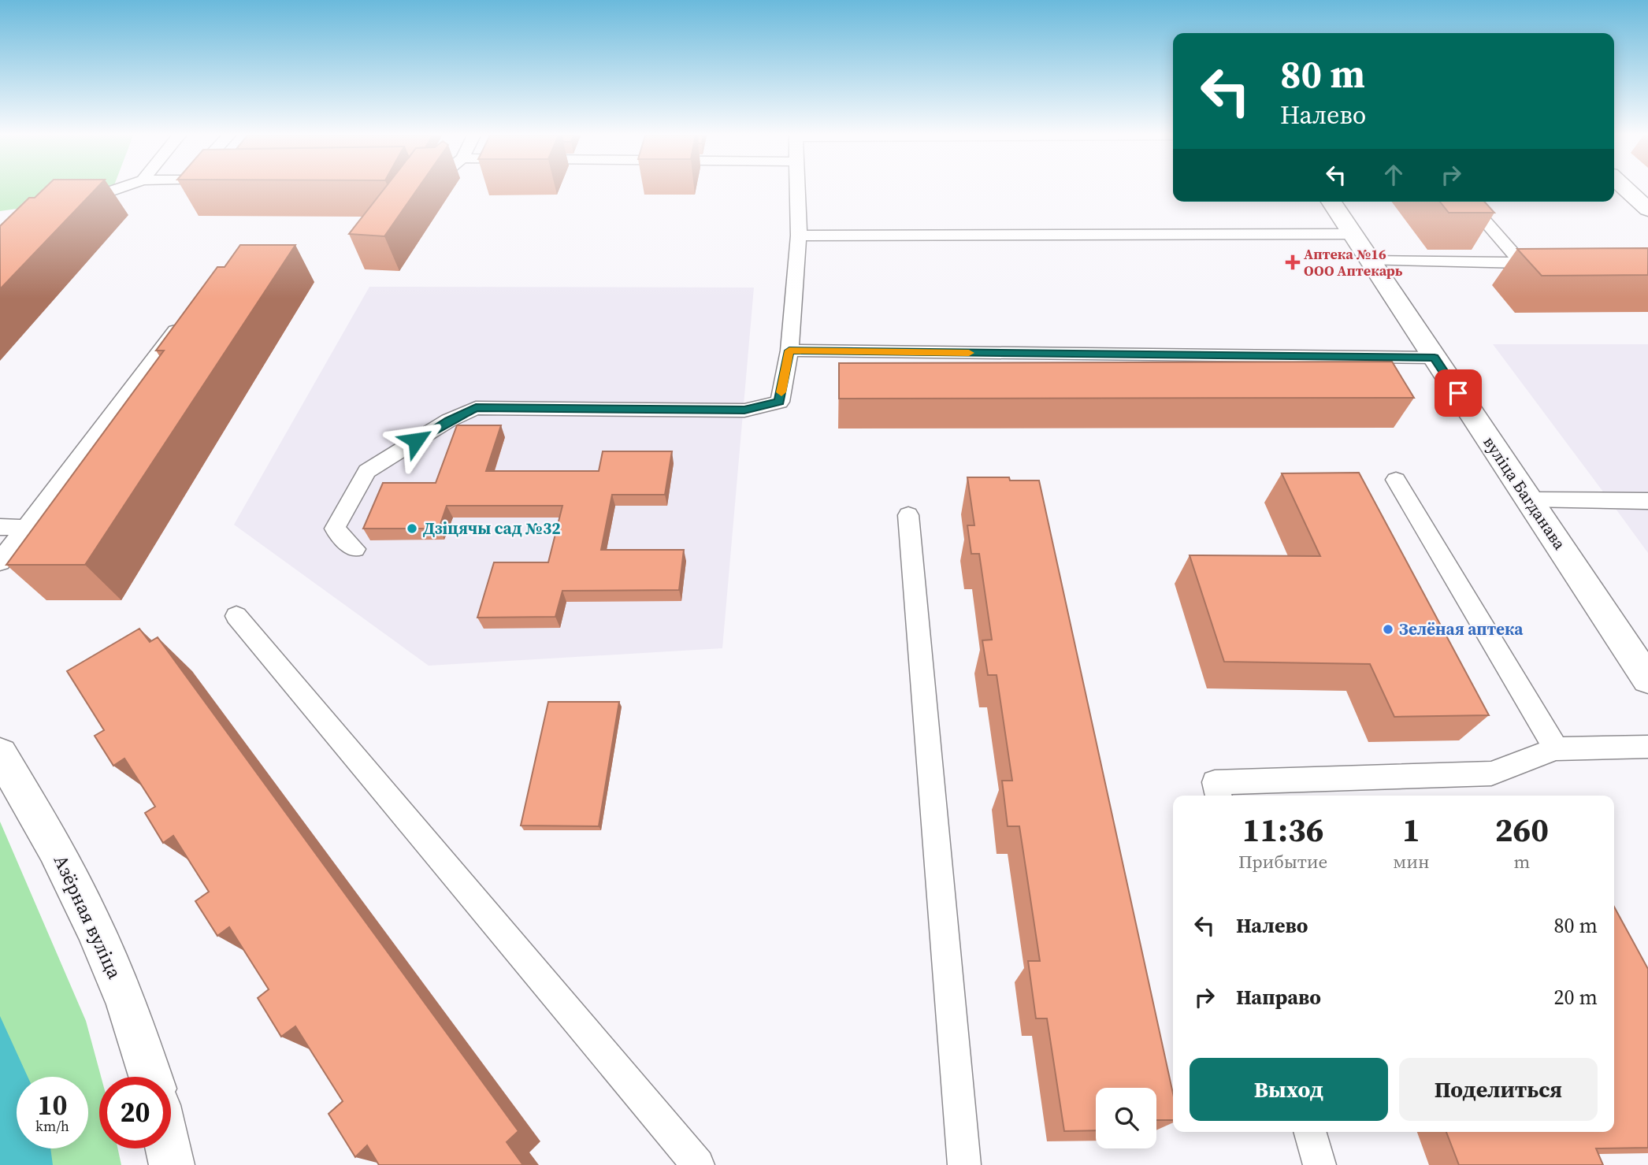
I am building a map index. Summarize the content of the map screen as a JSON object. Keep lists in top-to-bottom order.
{
  "streets": {
    "street": ["вуліца Багданава", "Азёрная вуліца"]
  },
  "places": {
    "health": ["Аптека №16 ООО Аптекарь"],
    "other": ["Дзіцячы сад №32", "Зелёная аптека"]
  },
  "page": {
    "turn": ["80 m", "Налево"],
    "eta": [
      "11:36",
      "Прибытие",
      "1",
      "мин",
      "260",
      "m"
    ],
    "list": [
      {
        "name": "Налево",
        "value": "80 m"
      },
      {
        "name": "Направо",
        "value": "20 m"
      }
    ],
    "buttons": ["Выход", "Поделиться"],
    "speed": "10 km/h",
    "limit": "20"
  }
}
